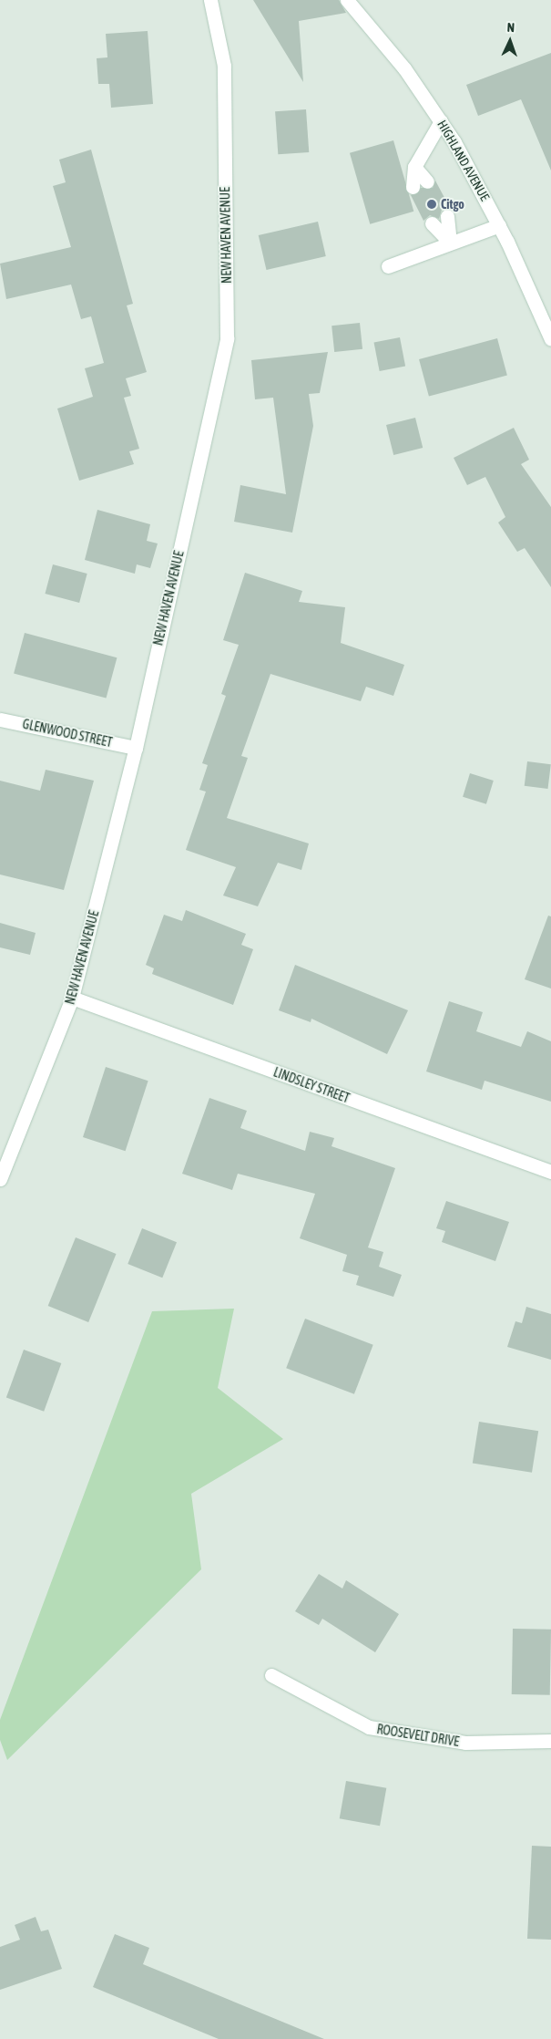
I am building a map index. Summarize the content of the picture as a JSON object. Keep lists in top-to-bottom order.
{
  "streets": {
    "street": [
      "HIGHLAND AVENUE",
      "NEW HAVEN AVENUE",
      "GLENWOOD STREET",
      "LINDSLEY STREET",
      "ROOSEVELT DRIVE"
    ]
  },
  "crossings": [
    ["NEW HAVEN AVENUE", "GLENWOOD STREET"],
    ["NEW HAVEN AVENUE", "LINDSLEY STREET"]
  ],
  "places": ["Citgo"],
  "north": "top"
}
